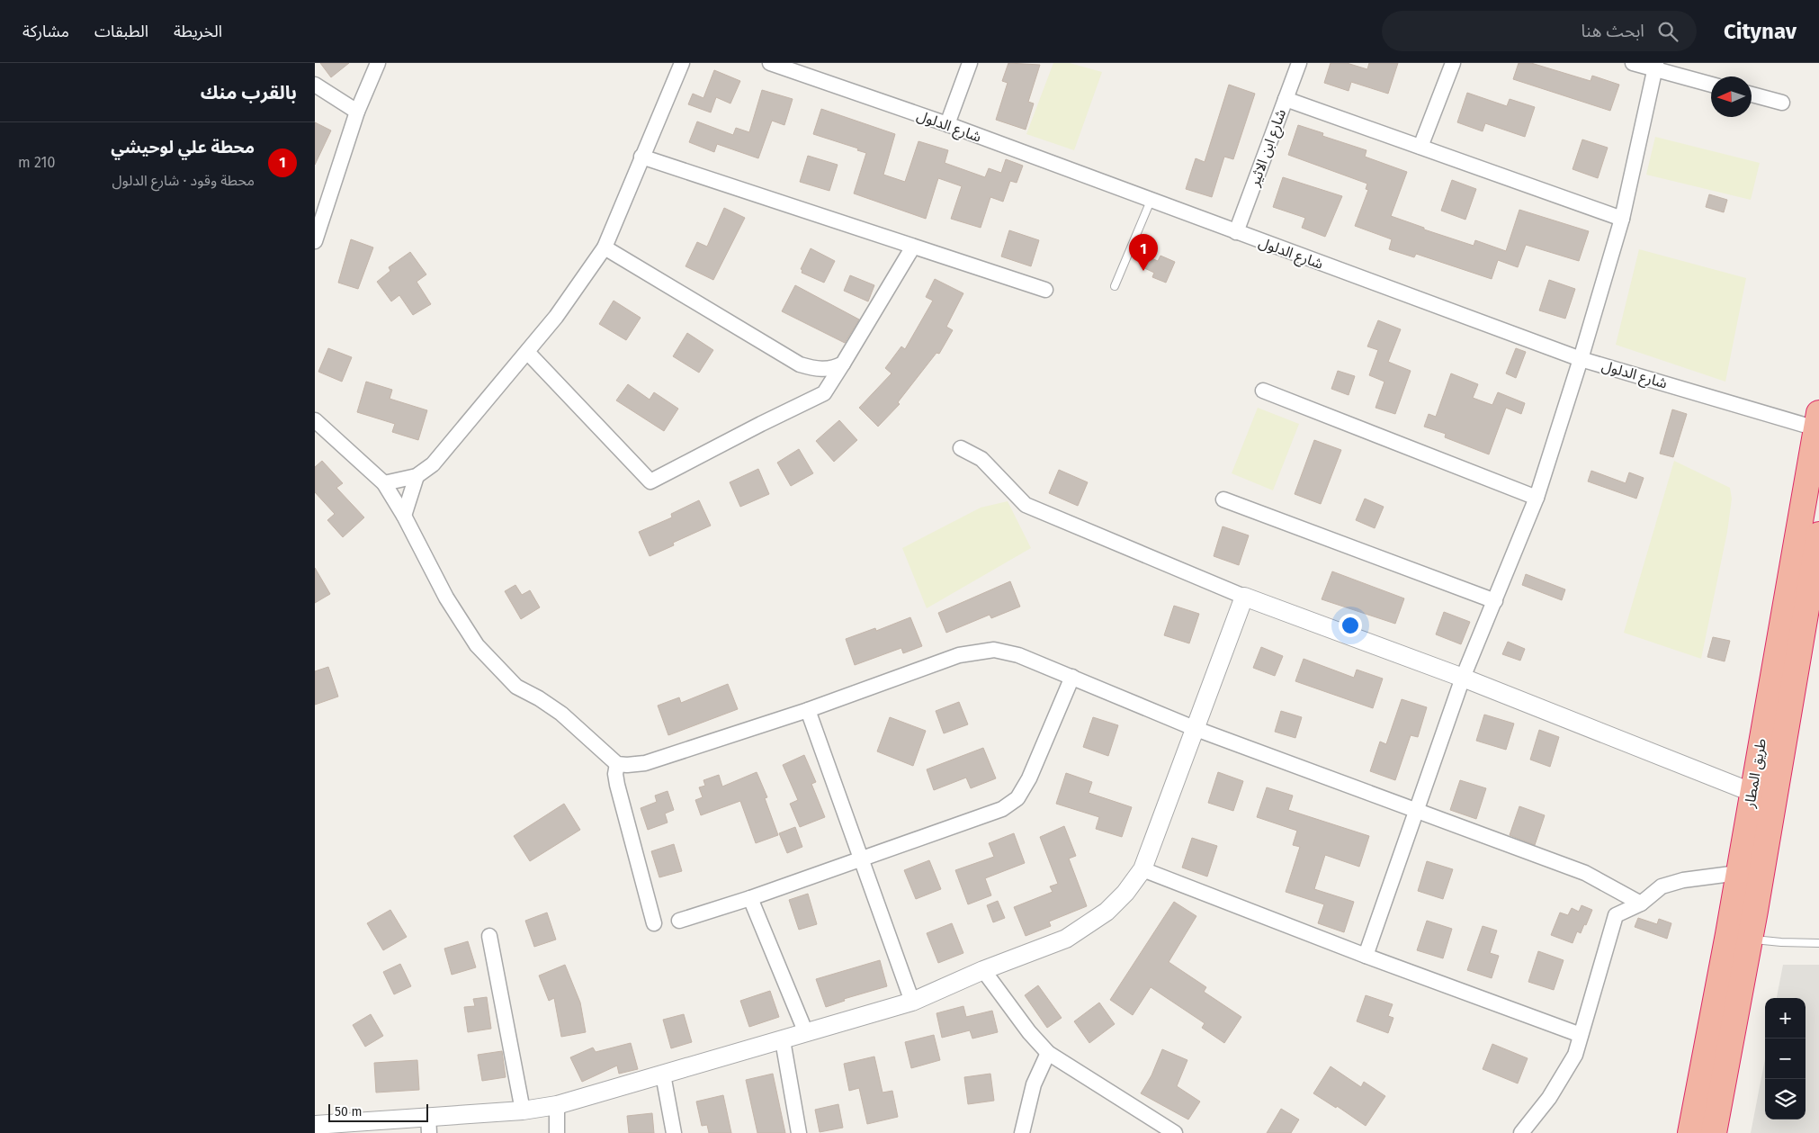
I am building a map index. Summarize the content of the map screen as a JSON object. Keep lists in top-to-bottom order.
{
  "streets": {
    "highway": ["طريق المطار"],
    "street": ["شارع الدلول", "شارع ابن الاثير"]
  },
  "crossings": [
    ["شارع الدلول", "شارع ابن الاثير"],
    ["شارع الدلول", "طريق المطار"]
  ],
  "scale_bar": "50 m",
  "north": "left",
  "page": {
    "header": "Citynav",
    "search": "ابحث هنا",
    "nav": ["الخريطة", "الطبقات", "مشاركة"],
    "heading": "بالقرب منك",
    "list": [
      {
        "mark": "1",
        "name": "محطة علي لوحيشي",
        "note": "محطة وقود · شارع الدلول",
        "value": "210 m"
      }
    ],
    "pins": "1",
    "map_buttons": ["+", "−"],
    "scale": "50 m"
  }
}
